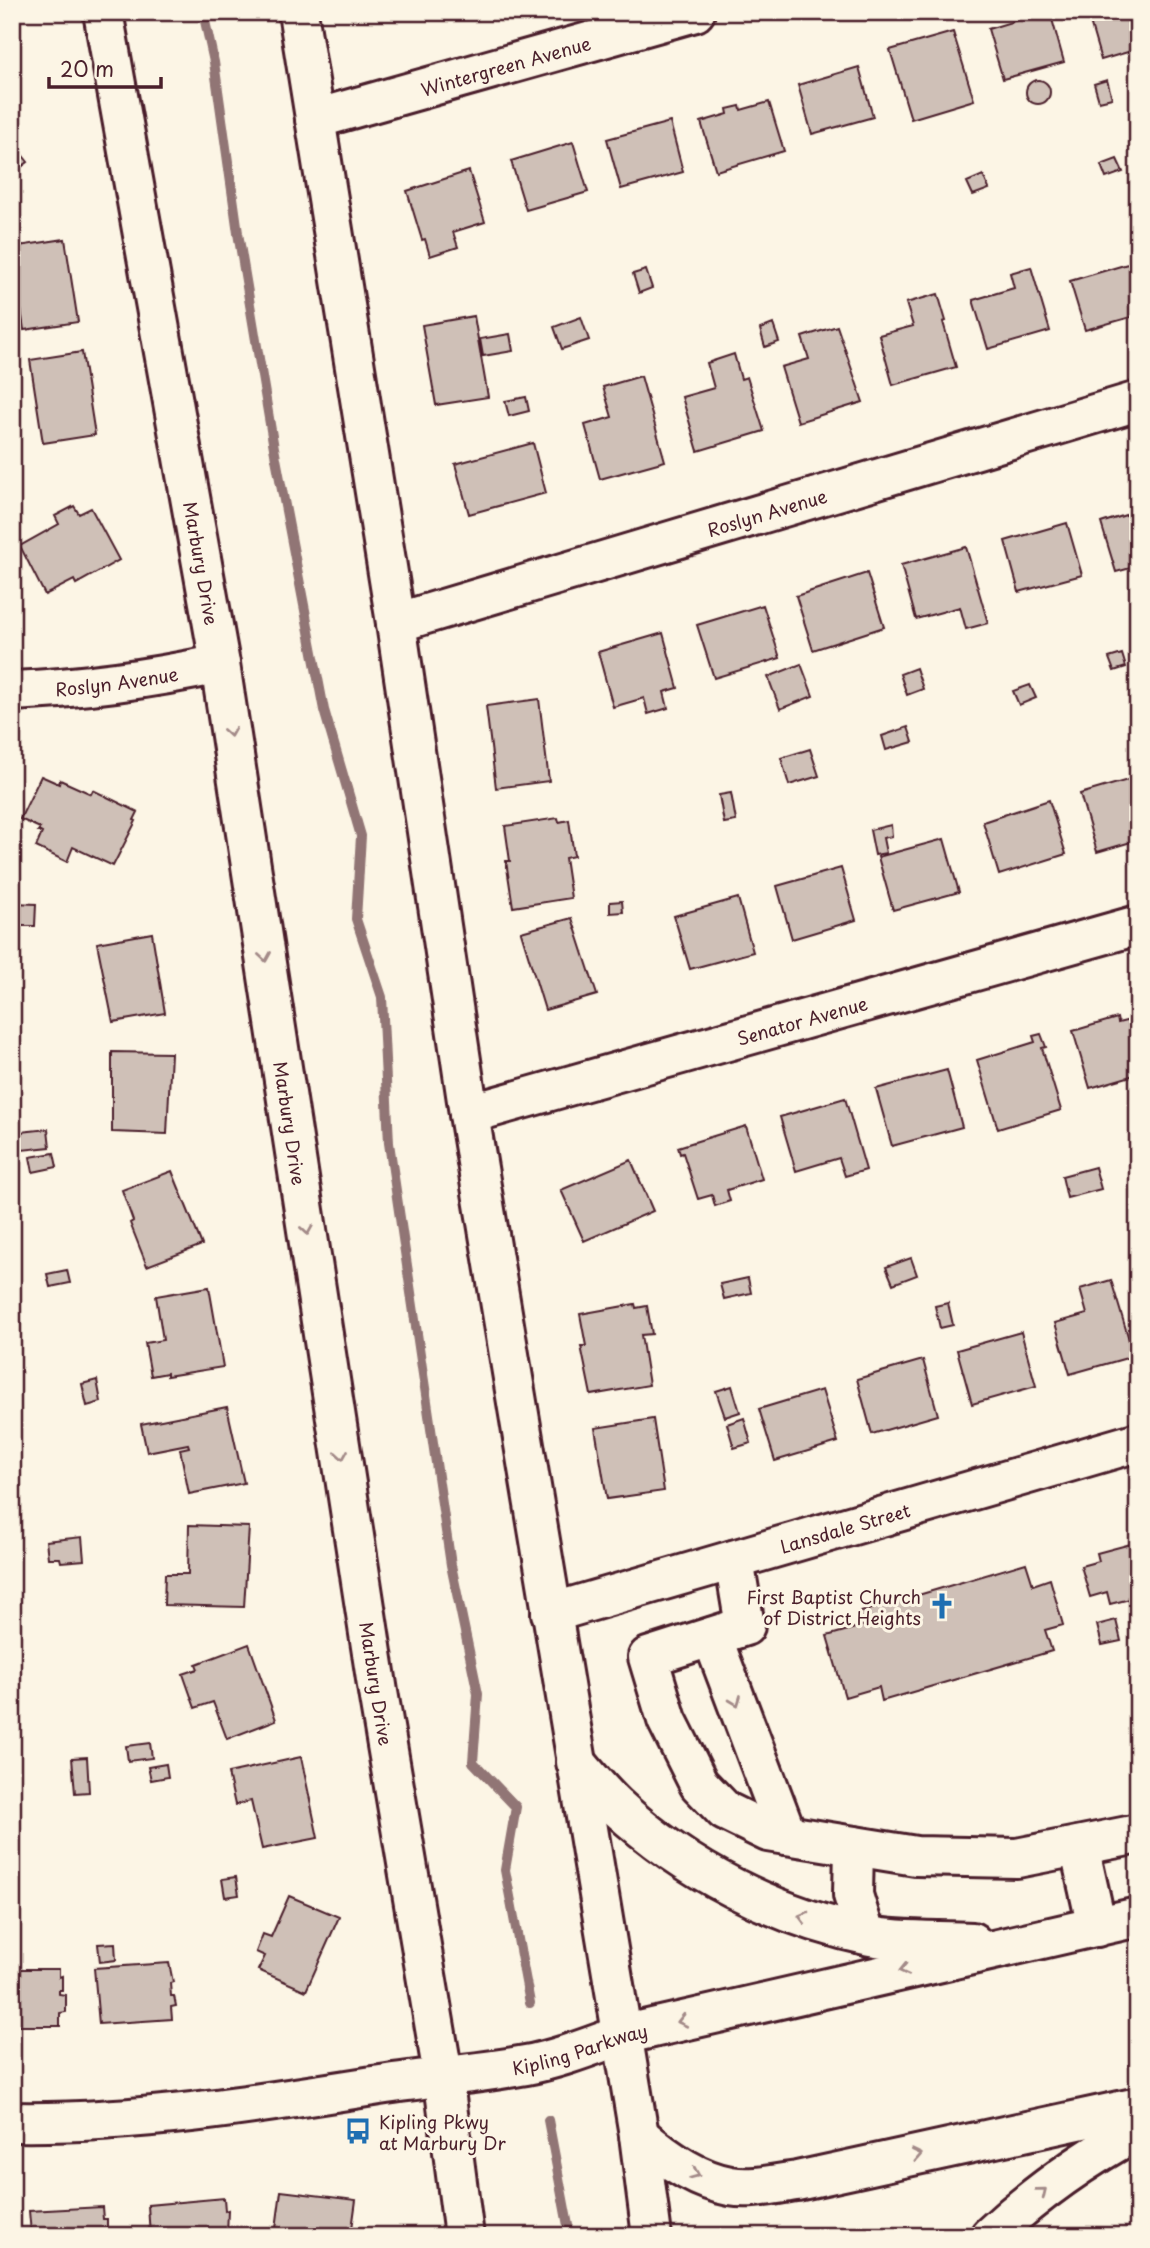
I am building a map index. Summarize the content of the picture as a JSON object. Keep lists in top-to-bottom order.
{
  "streets": {
    "street": [
      "Wintergreen Avenue",
      "Roslyn Avenue",
      "Marbury Drive",
      "Senator Avenue",
      "Lansdale Street",
      "Kipling Parkway"
    ]
  },
  "crossings": [
    ["Roslyn Avenue", "Marbury Drive"],
    ["Marbury Drive", "Kipling Parkway"]
  ],
  "places": {
    "church": ["First Baptist Church of District Heights"],
    "bus stop": ["Kipling Pkwy at Marbury Dr"]
  },
  "scale_bar": "20 m"
}
